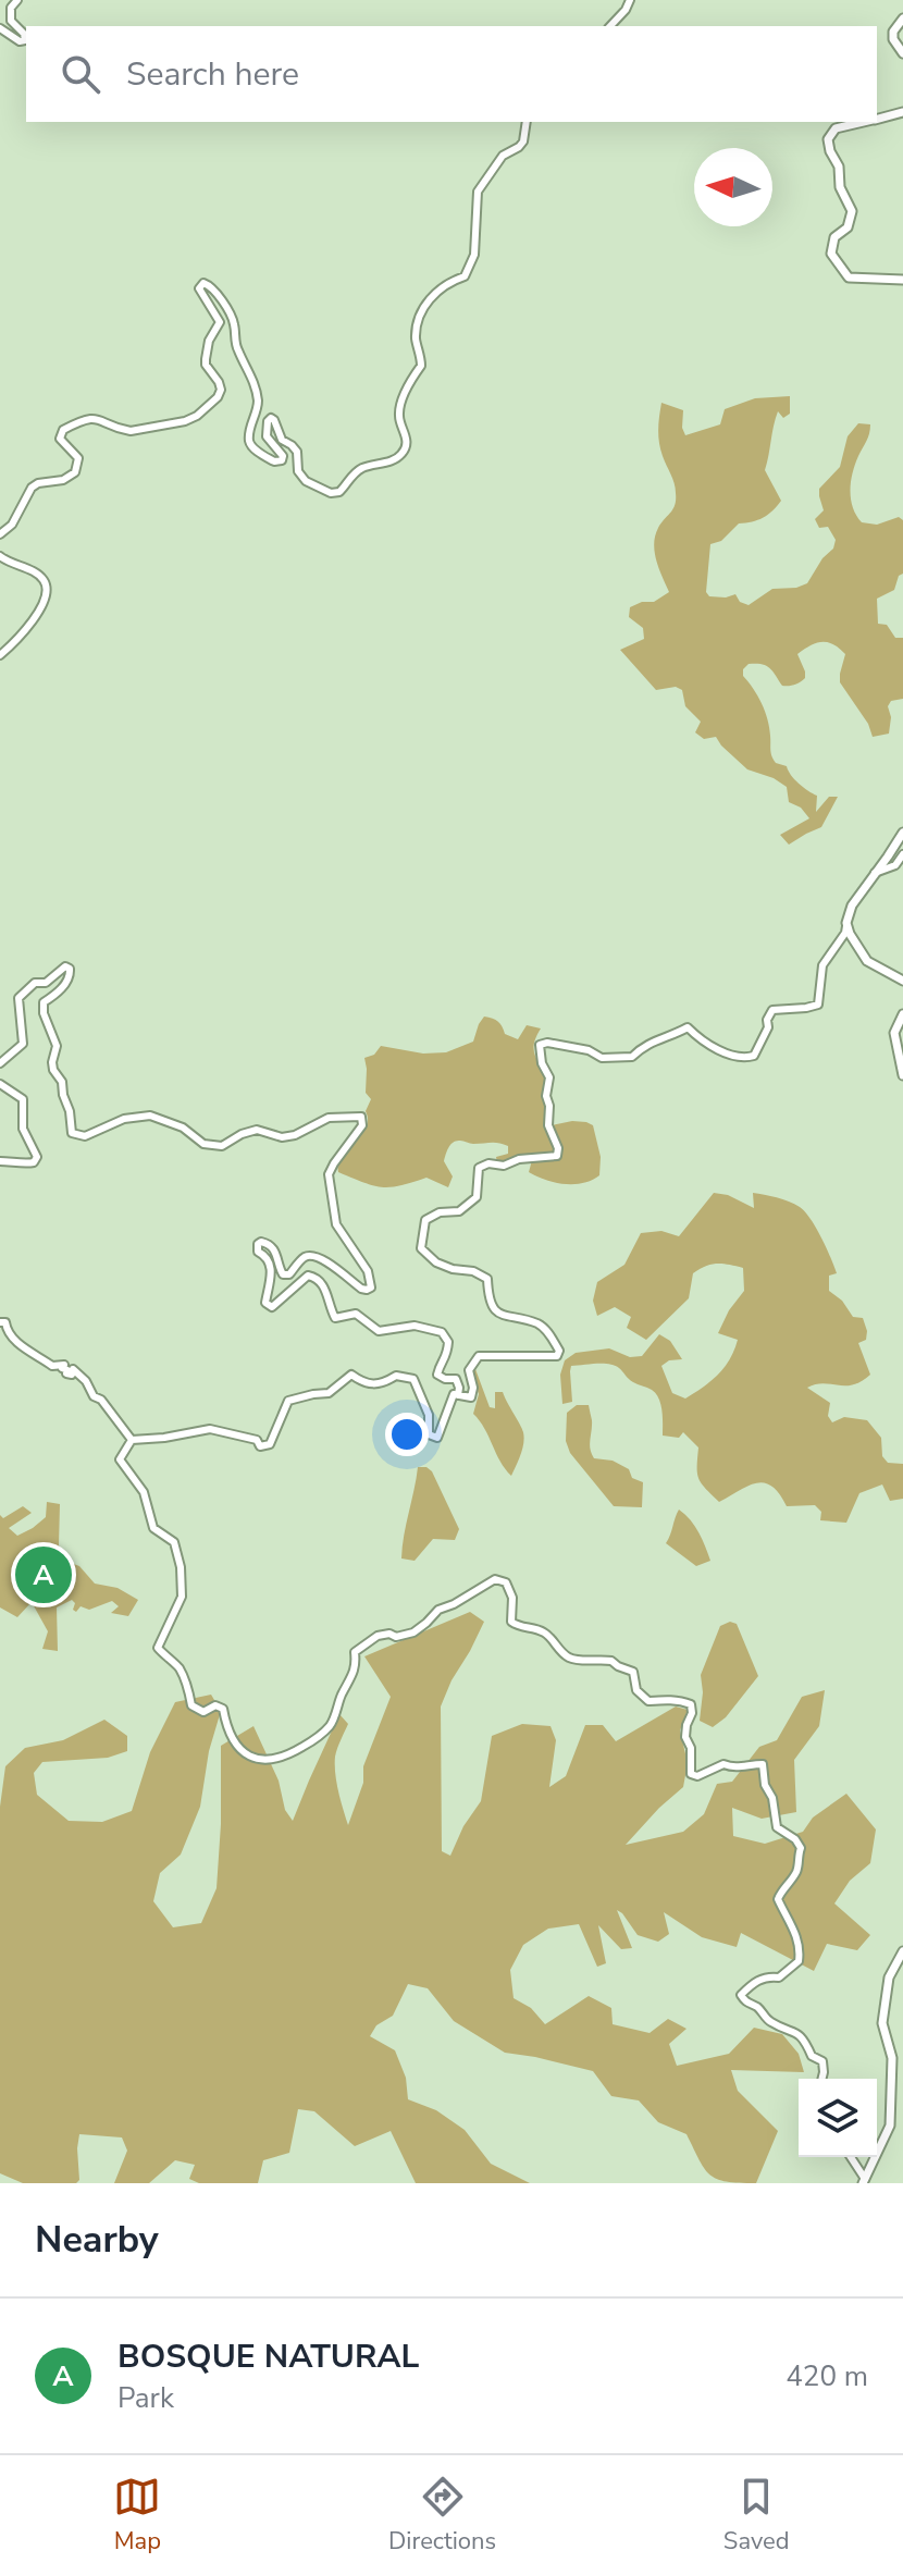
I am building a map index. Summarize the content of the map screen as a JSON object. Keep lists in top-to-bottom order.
{
  "north": "left",
  "page": {
    "search": "Search here",
    "pins": "A",
    "heading": "Nearby",
    "list": [
      {
        "mark": "A",
        "name": "BOSQUE NATURAL",
        "note": "Park",
        "value": "420 m"
      }
    ],
    "nav": ["Map", "Directions", "Saved"]
  }
}
